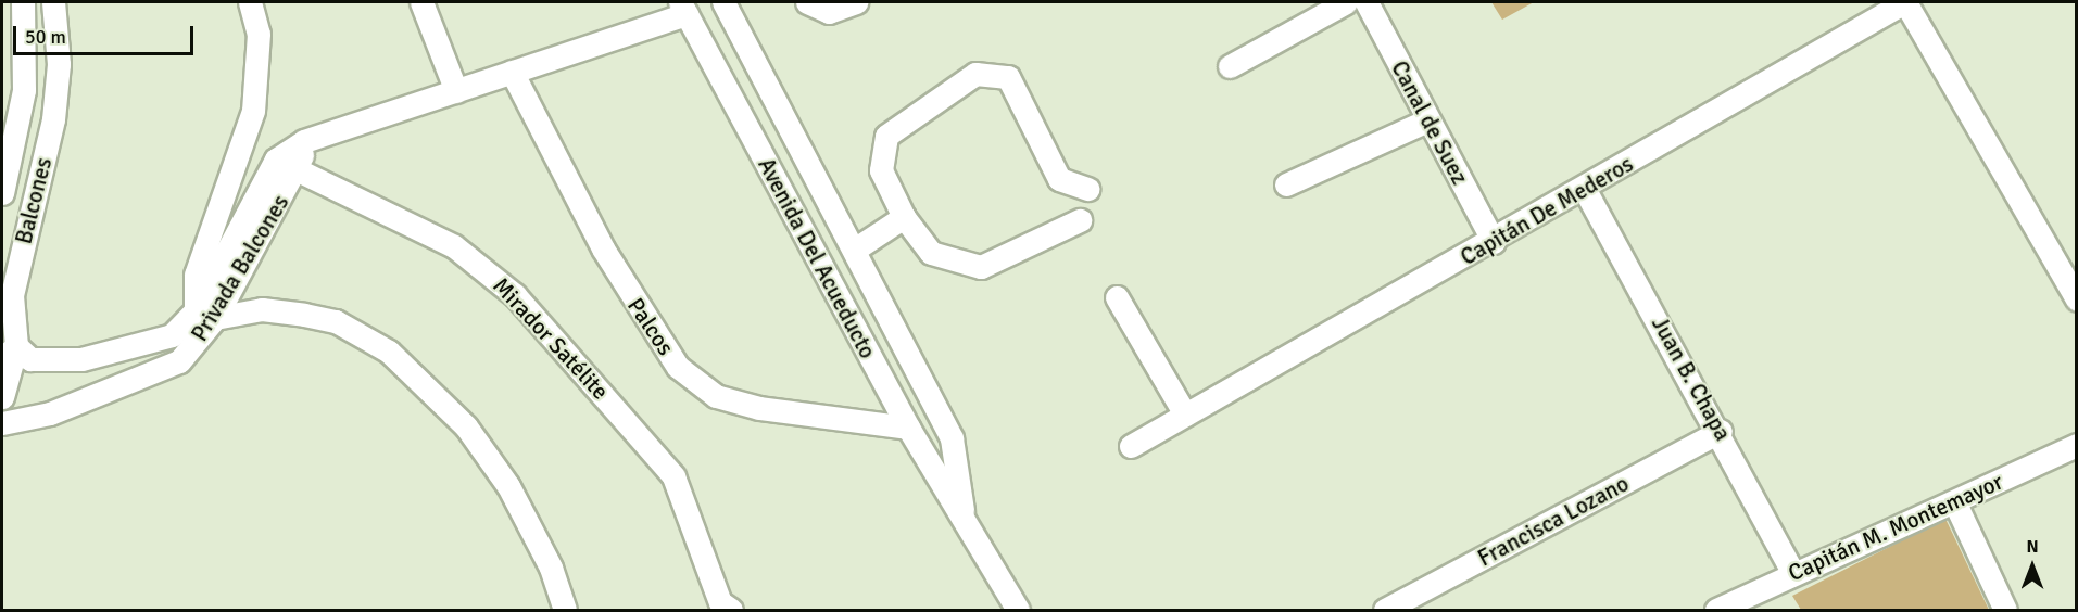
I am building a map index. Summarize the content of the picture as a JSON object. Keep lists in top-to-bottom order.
{
  "streets": {
    "street": [
      "Canal de Suez",
      "Balcones",
      "Capitán De Mederos",
      "Avenida Del Acueducto",
      "Privada Balcones",
      "Palcos",
      "Mirador Satélite",
      "Juan B. Chapa",
      "Francisca Lozano",
      "Capitán M. Montemayor"
    ]
  },
  "crossings": [
    ["Canal de Suez", "Capitán De Mederos"],
    ["Balcones", "Privada Balcones"],
    ["Capitán De Mederos", "Juan B. Chapa"],
    ["Avenida Del Acueducto", "Privada Balcones"],
    ["Avenida Del Acueducto", "Palcos"],
    ["Privada Balcones", "Palcos"],
    ["Privada Balcones", "Mirador Satélite"],
    ["Juan B. Chapa", "Francisca Lozano"],
    ["Juan B. Chapa", "Capitán M. Montemayor"]
  ],
  "scale_bar": "50 m",
  "north": "top"
}
